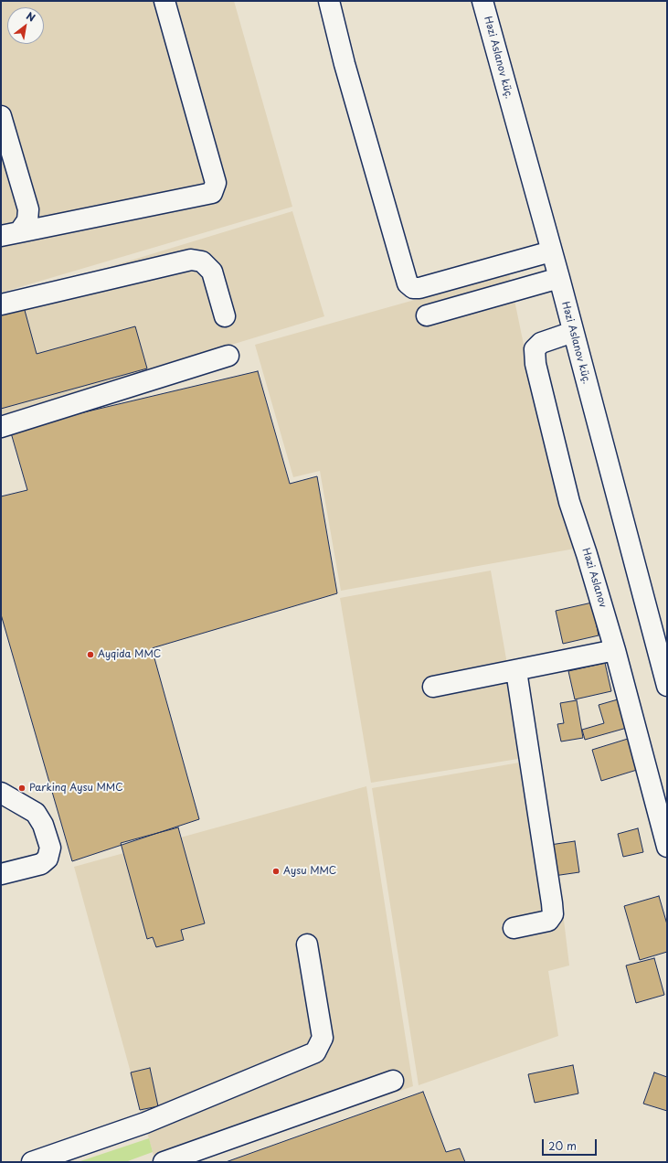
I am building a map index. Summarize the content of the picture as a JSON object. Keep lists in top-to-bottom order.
{
  "streets": {
    "street": ["Həzi Aslanov küç.", "Həzi Aslanov"]
  },
  "crossings": [
    ["Həzi Aslanov küç.", "Həzi Aslanov"]
  ],
  "places": ["Ayqida MMC", "Parkinq Aysu MMC", "Aysu MMC"],
  "scale_bar": "20 m",
  "north": "top right"
}
